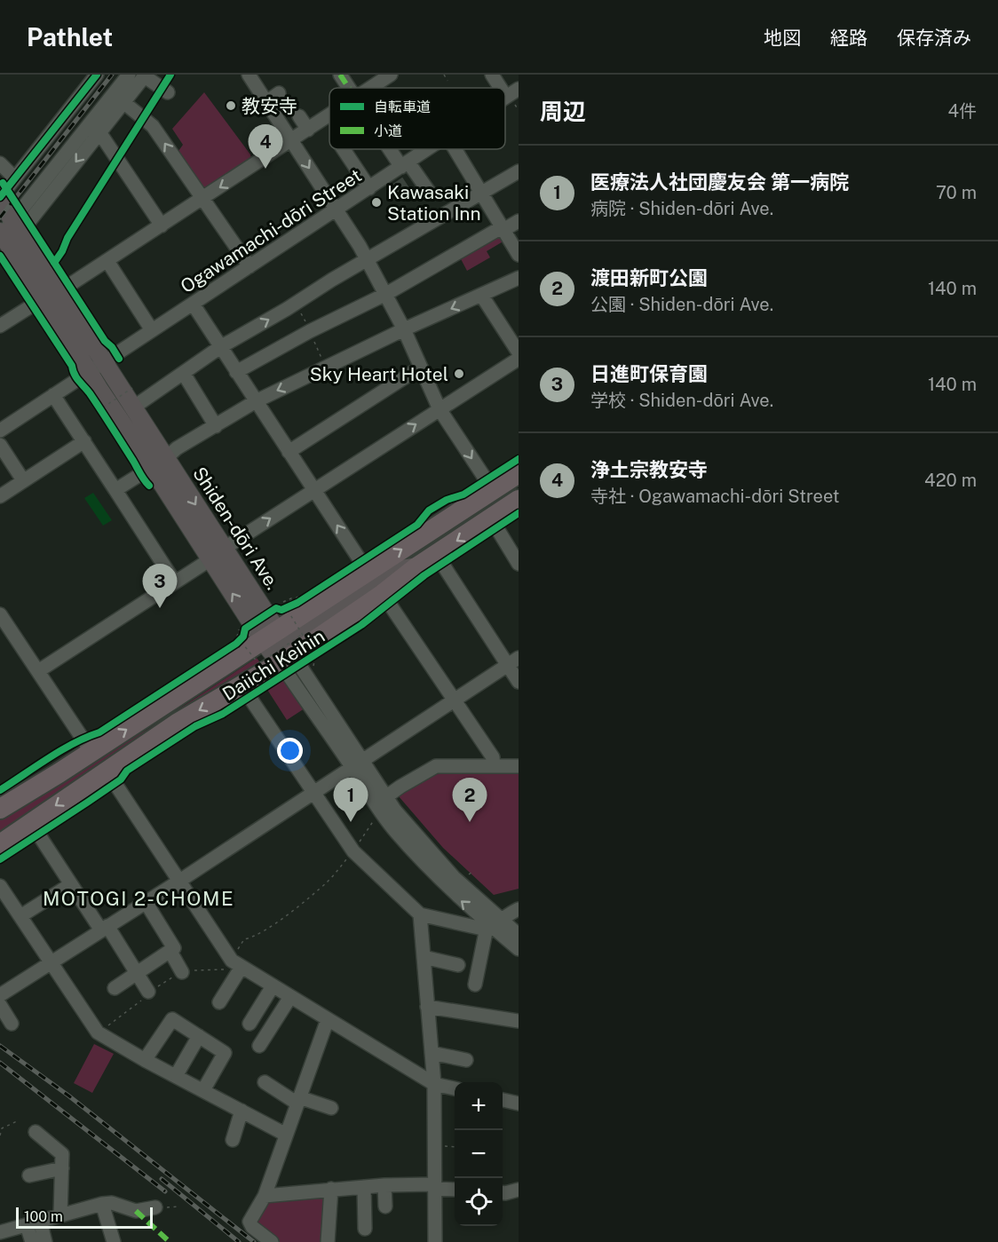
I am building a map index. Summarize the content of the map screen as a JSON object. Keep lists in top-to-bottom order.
{
  "streets": {
    "highway": ["Daiichi Keihin"],
    "main road": ["Shiden-dōri Ave."],
    "street": ["Ogawamachi-dōri Street"]
  },
  "crossings": [
    ["Ogawamachi-dōri Street", "Shiden-dōri Ave."],
    ["Shiden-dōri Ave.", "Daiichi Keihin"]
  ],
  "districts": ["MOTOGI 2-CHOME"],
  "places": ["教安寺", "Kawasaki Station Inn", "Sky Heart Hotel"],
  "legend": ["自転車道", "小道"],
  "scale_bar": "100 m",
  "page": {
    "header": "Pathlet",
    "nav": ["地図", "経路", "保存済み"],
    "heading": ["周辺", "4件"],
    "pins": [
      "4",
      "3",
      "1",
      "2"
    ],
    "list": [
      {
        "mark": "1",
        "name": "医療法人社団慶友会 第一病院",
        "note": "病院 · Shiden-dōri Ave.",
        "value": "70 m"
      },
      {
        "mark": "2",
        "name": "渡田新町公園",
        "note": "公園 · Shiden-dōri Ave.",
        "value": "140 m"
      },
      {
        "mark": "3",
        "name": "日進町保育園",
        "note": "学校 · Shiden-dōri Ave.",
        "value": "140 m"
      },
      {
        "mark": "4",
        "name": "浄土宗教安寺",
        "note": "寺社 · Ogawamachi-dōri Street",
        "value": "420 m"
      }
    ],
    "map_buttons": ["+", "−"],
    "scale": "100 m"
  }
}
